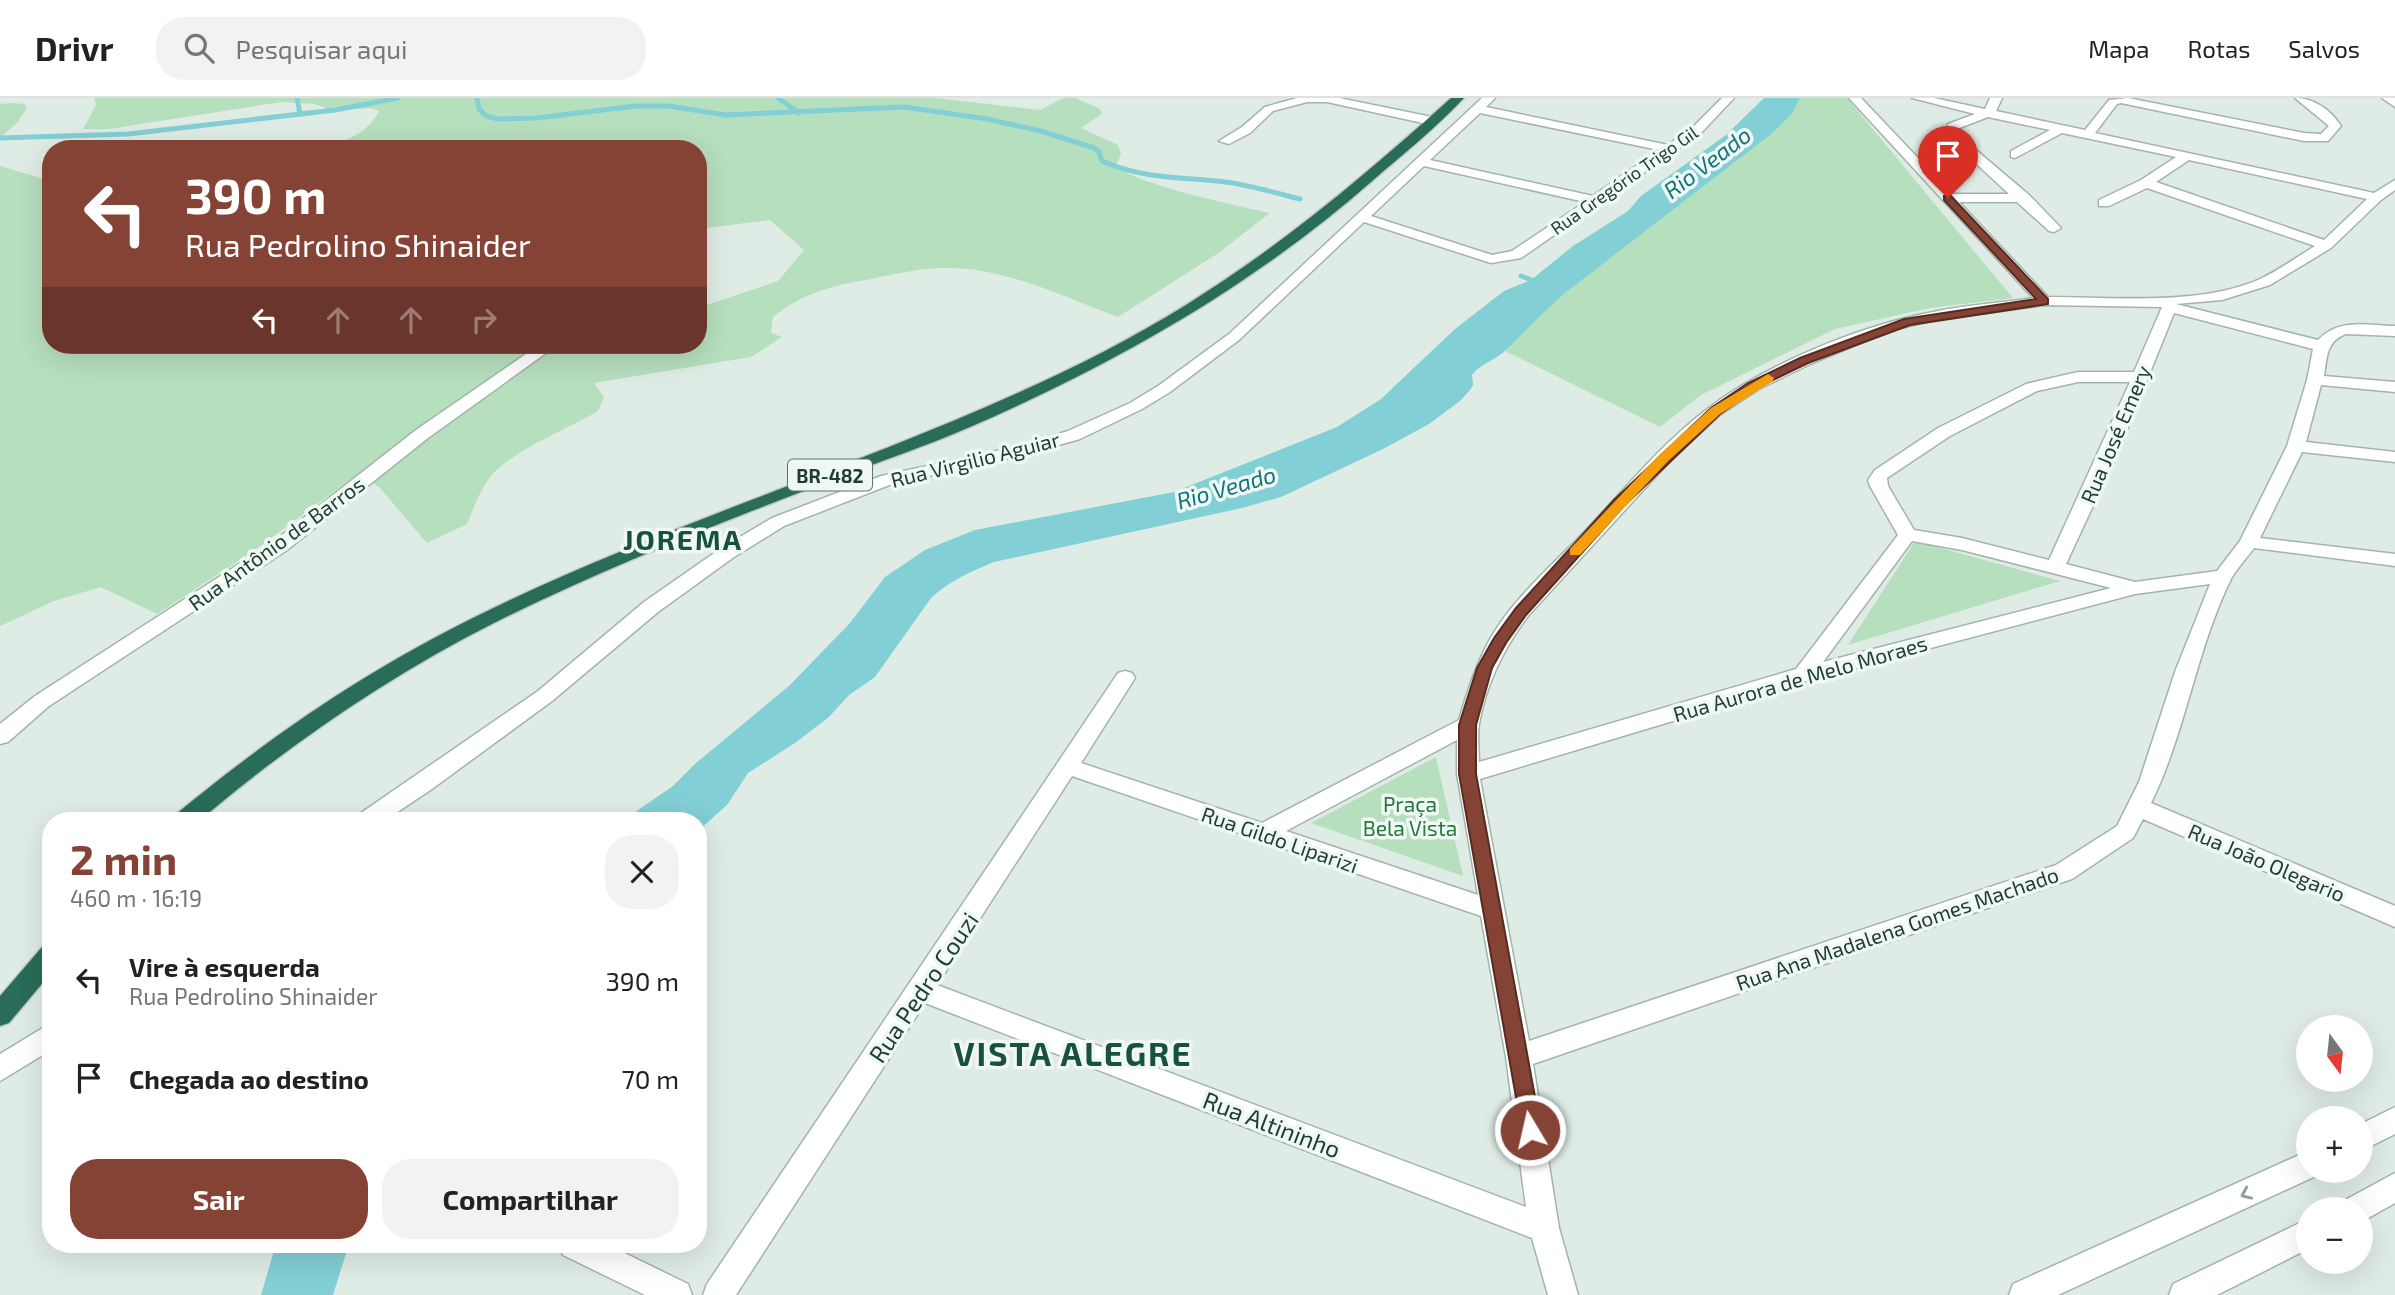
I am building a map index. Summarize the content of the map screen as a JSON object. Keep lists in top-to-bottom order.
{
  "streets": {
    "highway": ["BR-482"],
    "street": [
      "Rua Gregório Trigo Gil",
      "Rua José Emery",
      "Rua Virgilio Aguiar",
      "Rua Antônio de Barros",
      "Rua Aurora de Melo Moraes",
      "Rua Gildo Liparizi",
      "Rua João Olegario",
      "Rua Ana Madalena Gomes Machado",
      "Rua Pedro Couzi",
      "Rua Altininho"
    ]
  },
  "crossings": [
    ["Rua Gregório Trigo Gil", "Rua Virgilio Aguiar"],
    ["Rua José Emery", "Rua Aurora de Melo Moraes"],
    ["Rua Aurora de Melo Moraes", "Rua Ana Madalena Gomes Machado"],
    ["Rua Gildo Liparizi", "Rua Pedro Couzi"],
    ["Rua João Olegario", "Rua Ana Madalena Gomes Machado"],
    ["Rua Pedro Couzi", "Rua Altininho"]
  ],
  "districts": ["JOREMA", "VISTA ALEGRE"],
  "water": ["Rio Veado"],
  "parks": ["Praça Bela Vista"],
  "north": "bottom",
  "page": {
    "header": "Drivr",
    "search": "Pesquisar aqui",
    "nav": ["Mapa", "Rotas", "Salvos"],
    "turn": ["390 m", "Rua Pedrolino Shinaider"],
    "heading": ["2 min", "460 m · 16:19"],
    "list": [
      {
        "name": "Vire à esquerda",
        "note": "Rua Pedrolino Shinaider",
        "value": "390 m"
      },
      {
        "name": "Chegada ao destino",
        "value": "70 m"
      }
    ],
    "map_buttons": ["+", "−"],
    "buttons": ["Sair", "Compartilhar"]
  }
}
